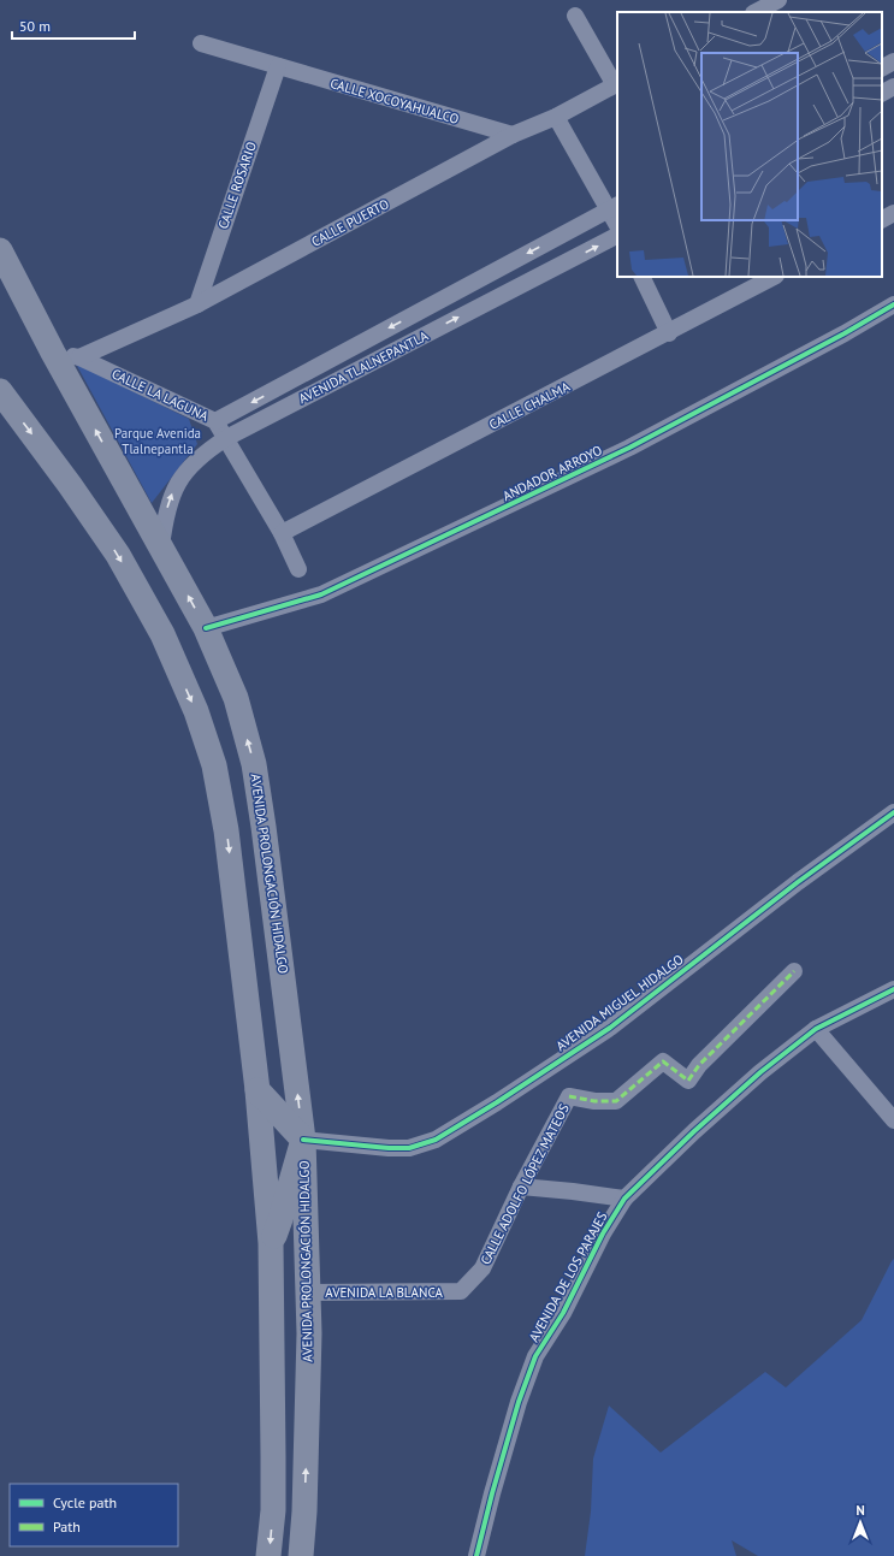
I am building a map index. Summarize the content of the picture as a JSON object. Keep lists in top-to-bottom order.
{
  "streets": {
    "highway": ["AVENIDA PROLONGACIÓN HIDALGO"],
    "street": [
      "CALLE XOCOYAHUALCO",
      "CALLE ROSARIO",
      "CALLE PUERTO",
      "AVENIDA TLALNEPANTLA",
      "CALLE LA LAGUNA",
      "CALLE CHALMA",
      "ANDADOR ARROYO",
      "AVENIDA MIGUEL HIDALGO",
      "CALLE ADOLFO LÓPEZ MATEOS",
      "AVENIDA DE LOS PARAJES",
      "AVENIDA LA BLANCA"
    ]
  },
  "crossings": [
    ["CALLE XOCOYAHUALCO", "CALLE ROSARIO"],
    ["CALLE XOCOYAHUALCO", "CALLE PUERTO"],
    ["CALLE ROSARIO", "CALLE PUERTO"],
    ["CALLE PUERTO", "CALLE LA LAGUNA"],
    ["AVENIDA TLALNEPANTLA", "CALLE LA LAGUNA"],
    ["AVENIDA TLALNEPANTLA", "AVENIDA PROLONGACIÓN HIDALGO"],
    ["CALLE LA LAGUNA", "CALLE CHALMA"],
    ["CALLE LA LAGUNA", "AVENIDA PROLONGACIÓN HIDALGO"],
    ["ANDADOR ARROYO", "AVENIDA PROLONGACIÓN HIDALGO"],
    ["AVENIDA PROLONGACIÓN HIDALGO", "AVENIDA MIGUEL HIDALGO"],
    ["AVENIDA PROLONGACIÓN HIDALGO", "AVENIDA LA BLANCA"],
    ["CALLE ADOLFO LÓPEZ MATEOS", "AVENIDA LA BLANCA"]
  ],
  "parks": ["Parque Avenida Tlalnepantla"],
  "legend": ["Cycle path", "Path"],
  "scale_bar": "50 m",
  "north": "top"
}
